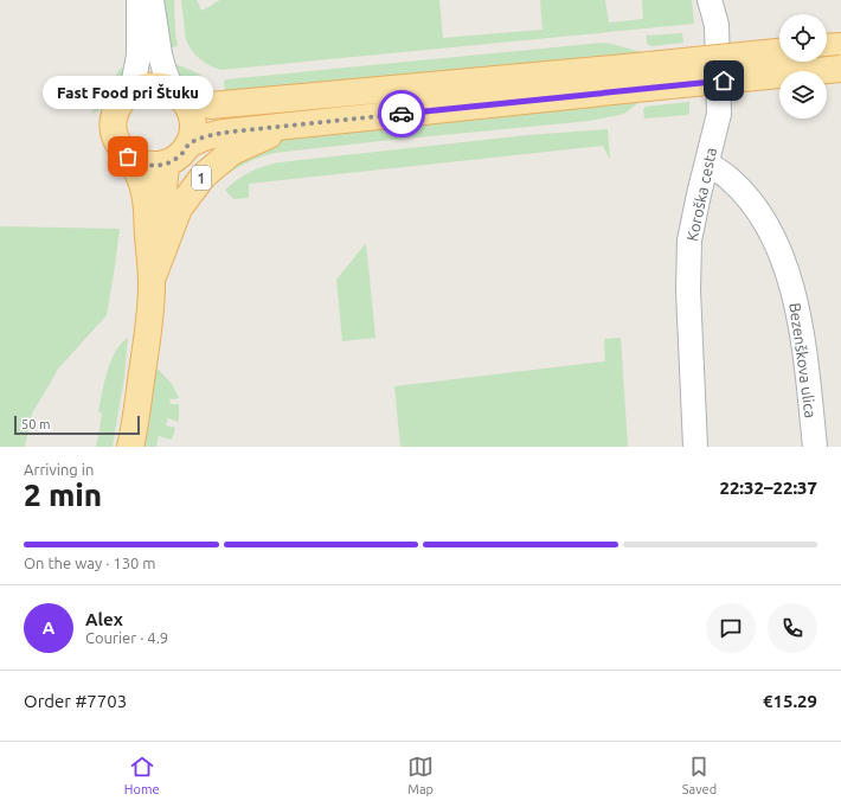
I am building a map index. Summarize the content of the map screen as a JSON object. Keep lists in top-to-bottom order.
{
  "streets": {
    "main road": ["1"],
    "street": ["Koroška cesta", "Bezenškova ulica"]
  },
  "crossings": [
    ["Koroška cesta", "Bezenškova ulica"]
  ],
  "places": ["Fast Food pri Štuku"],
  "scale_bar": "50 m",
  "page": {
    "bubble": "Fast Food pri Štuku",
    "scale": "50 m",
    "heading": ["2 min", "Arriving in", "22:32–22:37"],
    "panel": [
      "Alex",
      "Courier · 4.9",
      "Order #7703",
      "€15.29"
    ],
    "bar": "On the way · 130 m",
    "round": "A",
    "tabs": ["Home", "Map", "Saved"]
  }
}
